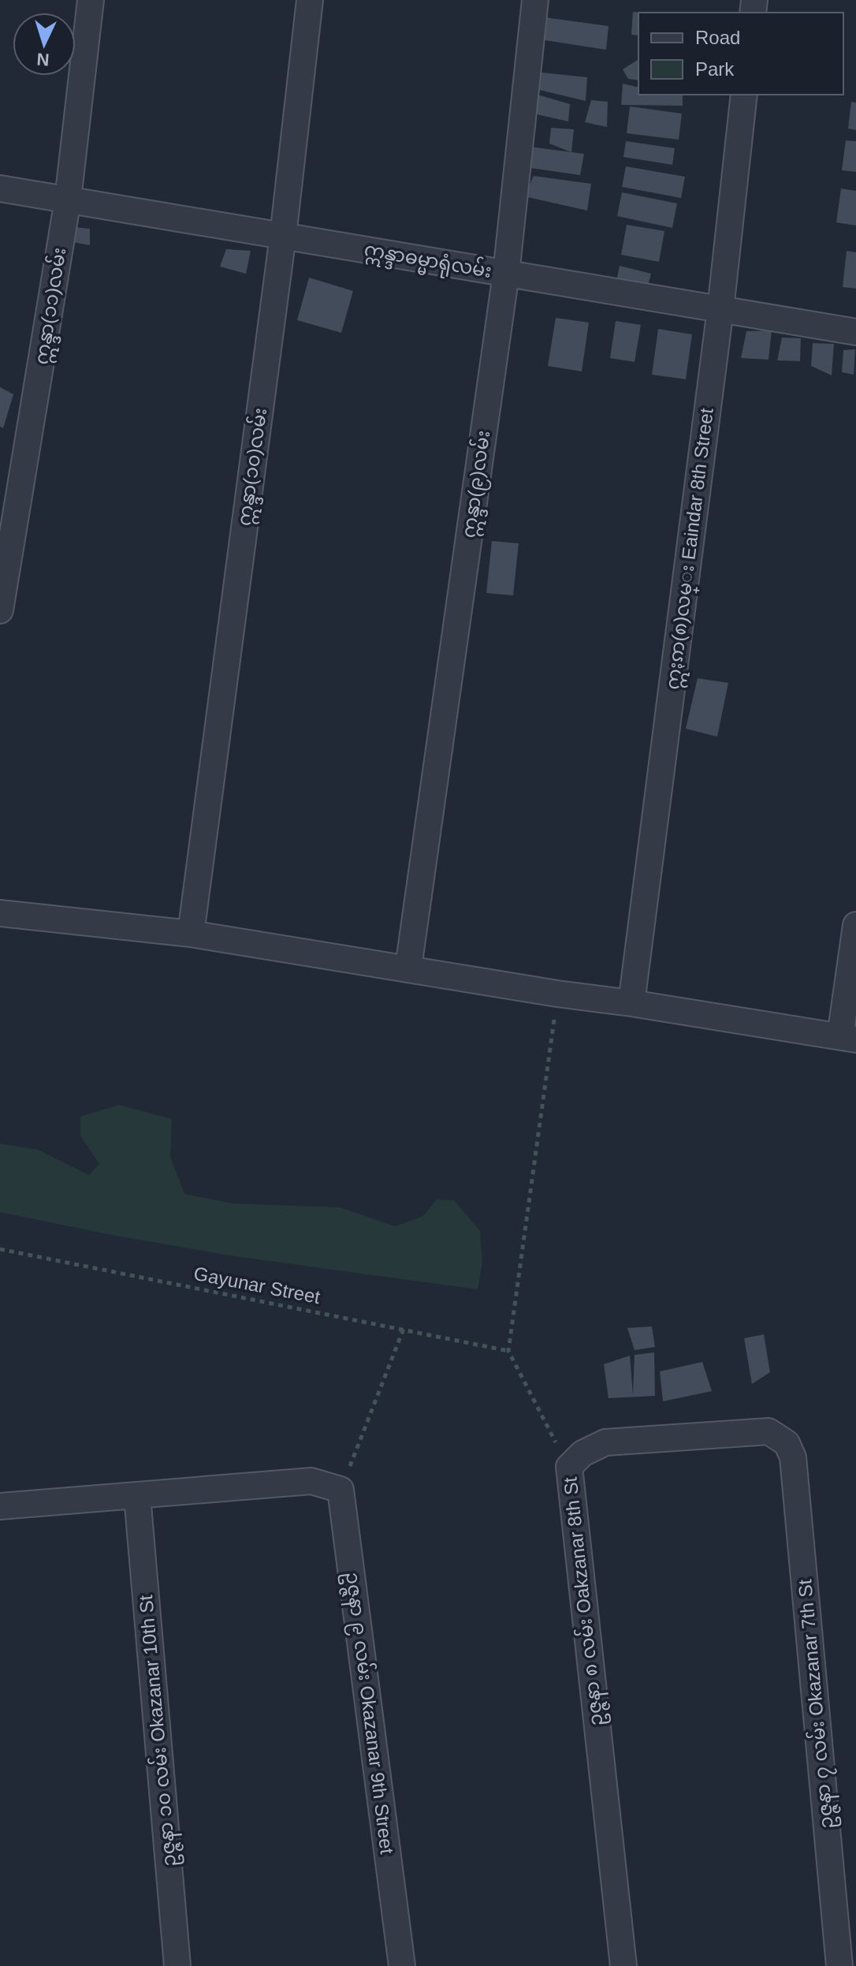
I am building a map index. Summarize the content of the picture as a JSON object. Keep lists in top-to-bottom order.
{
  "streets": {
    "street": [
      "ဣန္ဒာဓမ္မာရုံလမ်း",
      "ဣန္ဒာ(၁၁)လမ်း",
      "ဣန္ဒာ(၁၀)လမ်း",
      "ဣန္ဒာ(၉)လမ်း",
      "ဣႏၵာ(၈)လမ္း Eaindar 8th Street",
      "ဥဇ္ဇနာ ၈ လမ်း Oakzanar 8th St",
      "ဥဇ္ဇနာ ၇ လမ်း Okazanar 7th St",
      "ဥဇ္ဇနာ ၉ လမ်း Okazanar 9th Street",
      "ဥဇ္ဇနာ ၁၀ လမ်း Okazanar 10th St"
    ],
    "path": ["Gayunar Street"]
  },
  "crossings": [
    ["ဣန္ဒာဓမ္မာရုံလမ်း", "ဣန္ဒာ(၁၁)လမ်း"],
    ["ဣန္ဒာဓမ္မာရုံလမ်း", "ဣန္ဒာ(၁၀)လမ်း"],
    ["ဣန္ဒာဓမ္မာရုံလမ်း", "ဣန္ဒာ(၉)လမ်း"],
    ["ဣန္ဒာဓမ္မာရုံလမ်း", "ဣႏၵာ(၈)လမ္း Eaindar 8th Street"],
    ["ဥဇ္ဇနာ ၈ လမ်း Oakzanar 8th St", "ဥဇ္ဇနာ ၇ လမ်း Okazanar 7th St"]
  ],
  "legend": ["Road", "Park"],
  "north": "bottom"
}
